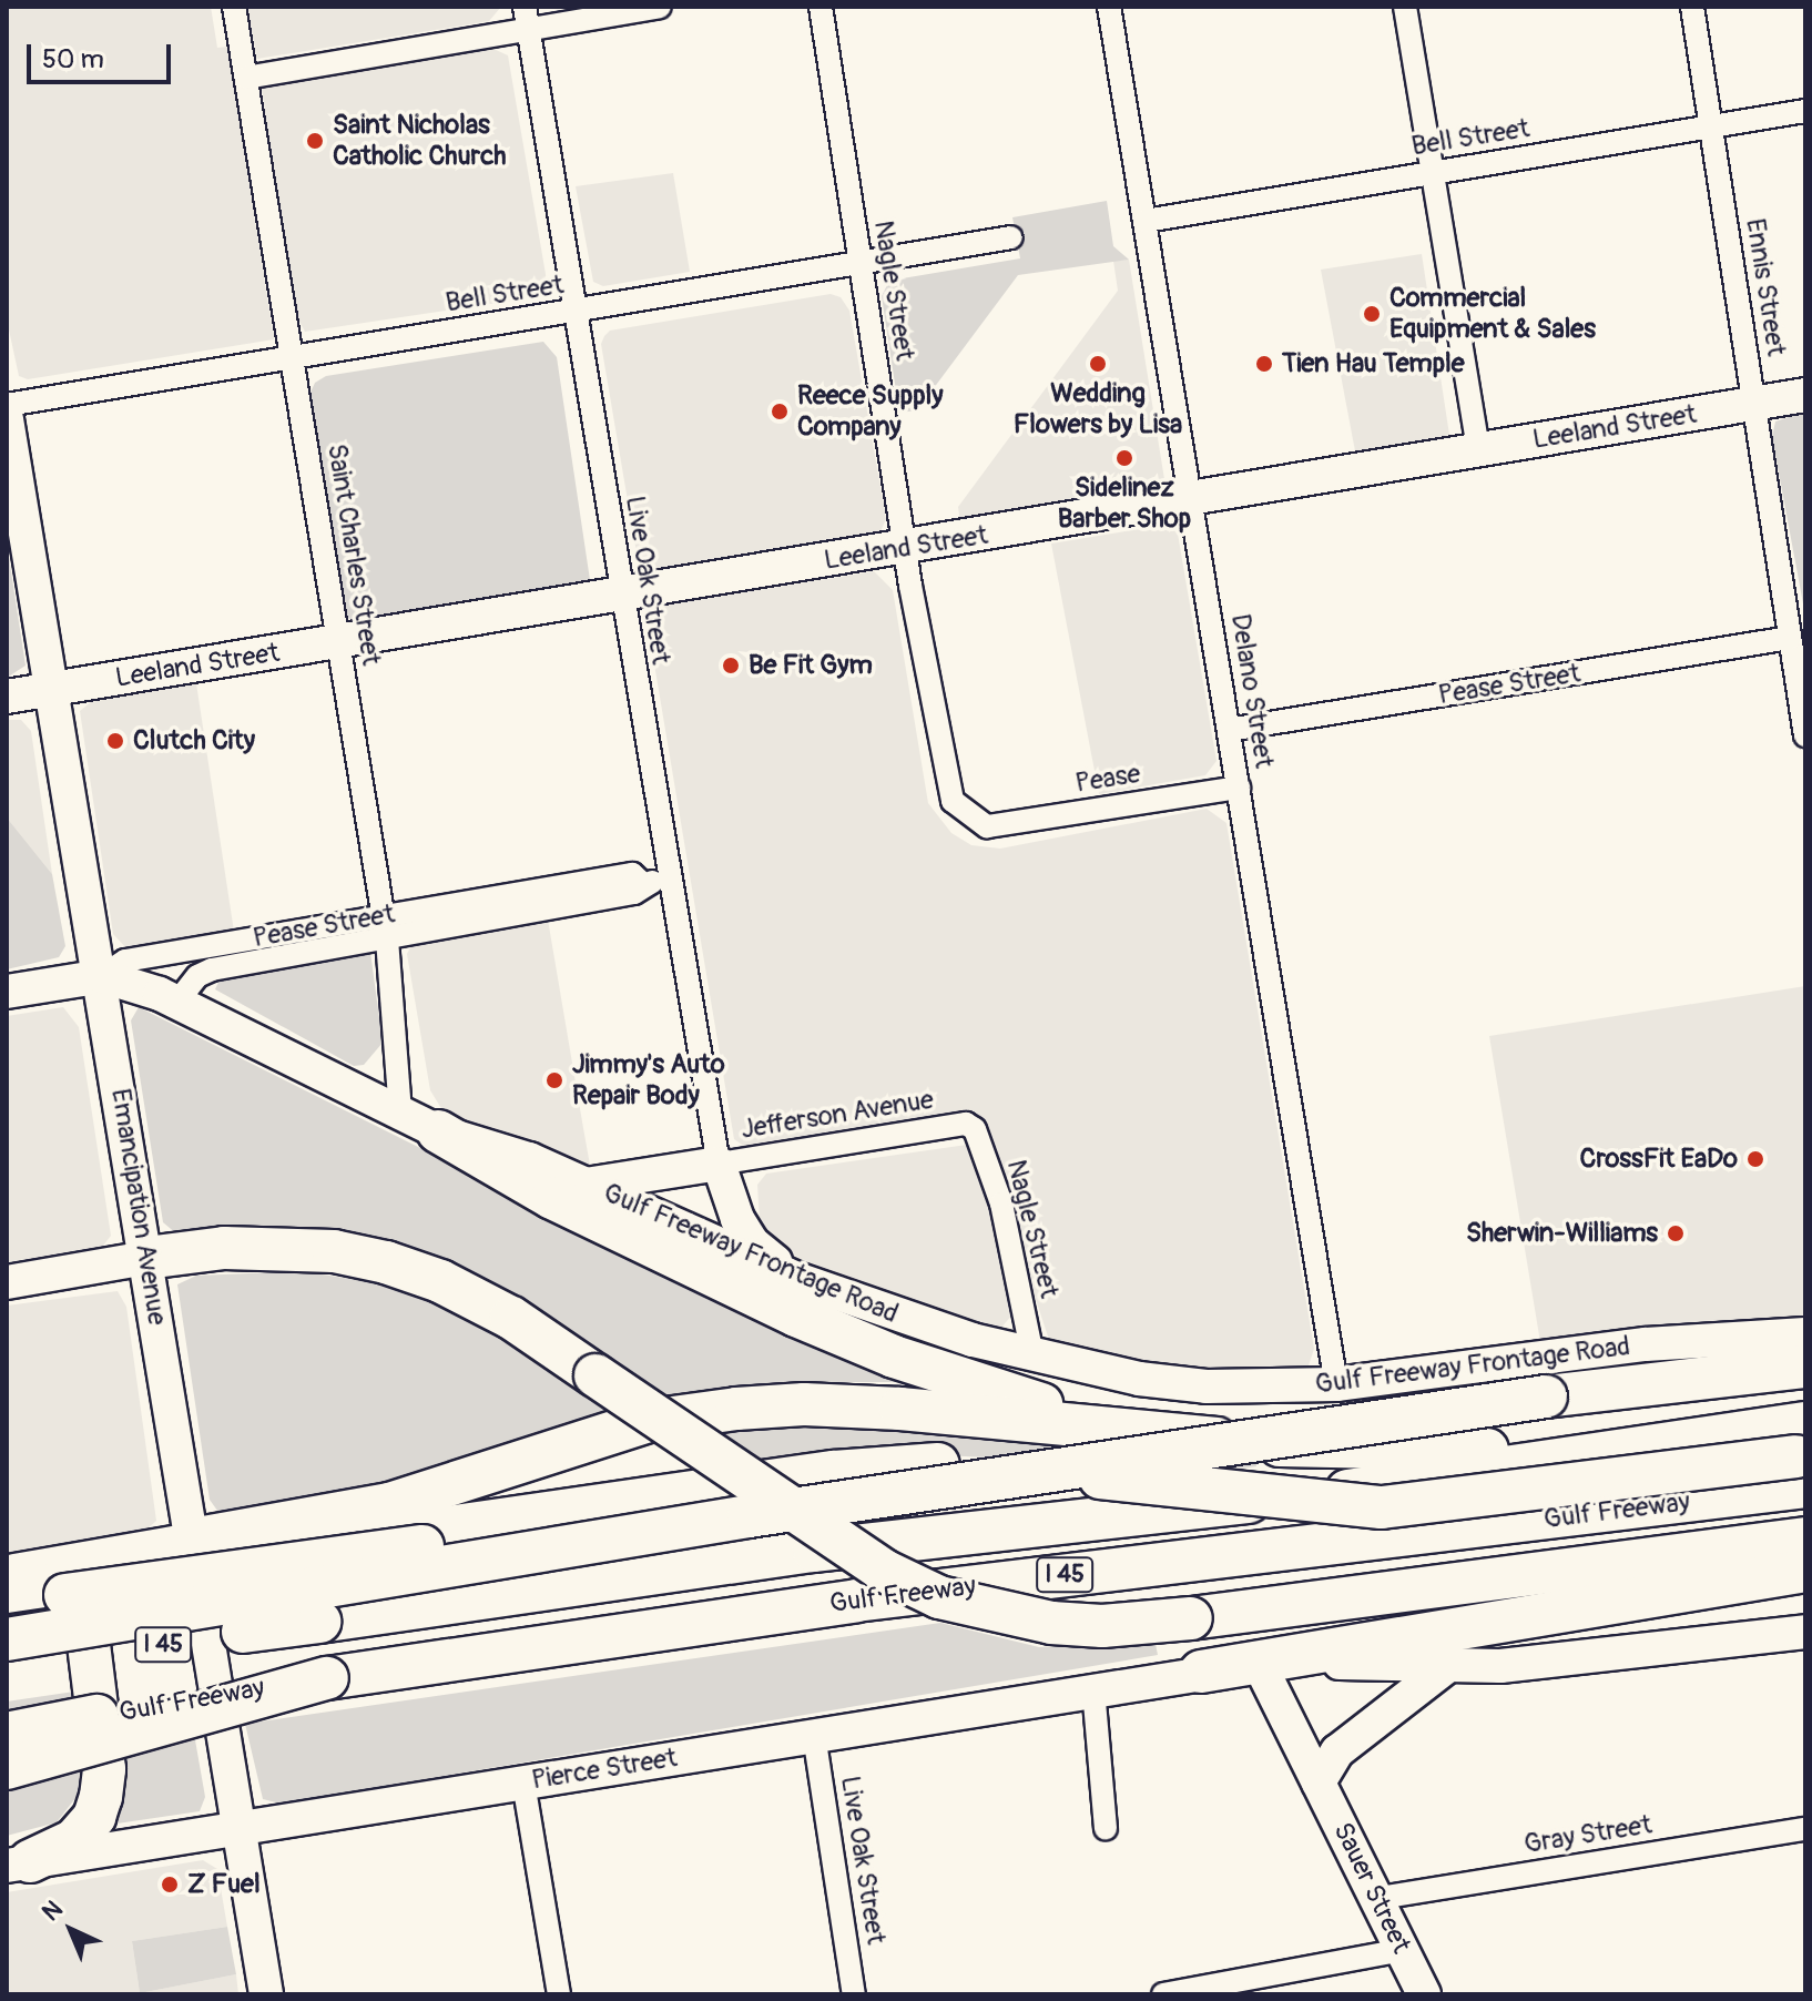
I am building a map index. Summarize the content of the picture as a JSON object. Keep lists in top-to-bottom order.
{
  "streets": {
    "highway": ["Gulf Freeway", "I 45"],
    "main road": [
      "Leeland Street",
      "Pease Street",
      "Emancipation Avenue",
      "Gulf Freeway Frontage Road",
      "Pierce Street",
      "Sauer Street"
    ],
    "street": [
      "Bell Street",
      "Ennis Street",
      "Nagle Street",
      "Saint Charles Street",
      "Live Oak Street",
      "Delano Street",
      "Pease",
      "Jefferson Avenue",
      "Gray Street"
    ]
  },
  "crossings": [
    ["Bell Street", "Ennis Street"],
    ["Bell Street", "Nagle Street"],
    ["Bell Street", "Saint Charles Street"],
    ["Bell Street", "Live Oak Street"],
    ["Bell Street", "Delano Street"],
    ["Ennis Street", "Leeland Street"],
    ["Ennis Street", "Pease Street"],
    ["Nagle Street", "Leeland Street"],
    ["Nagle Street", "Pease"],
    ["Nagle Street", "Jefferson Avenue"],
    ["Nagle Street", "Gulf Freeway Frontage Road"],
    ["Leeland Street", "Saint Charles Street"],
    ["Leeland Street", "Live Oak Street"],
    ["Leeland Street", "Delano Street"],
    ["Leeland Street", "Emancipation Avenue"],
    ["Saint Charles Street", "Pease Street"],
    ["Saint Charles Street", "Gulf Freeway Frontage Road"],
    ["Live Oak Street", "Pease Street"],
    ["Live Oak Street", "Jefferson Avenue"],
    ["Live Oak Street", "Pierce Street"],
    ["Pease Street", "Delano Street"],
    ["Pease Street", "Emancipation Avenue"],
    ["Pease Street", "Gulf Freeway Frontage Road"],
    ["Delano Street", "Pease"],
    ["Delano Street", "Gulf Freeway Frontage Road"],
    ["Emancipation Avenue", "Gulf Freeway Frontage Road"],
    ["Emancipation Avenue", "Gulf Freeway"],
    ["Emancipation Avenue", "Pierce Street"],
    ["Gray Street", "Sauer Street"]
  ],
  "places": [
    "Saint Nicholas Catholic Church",
    "Commercial Equipment & Sales",
    "Wedding Flowers by Lisa",
    "Tien Hau Temple",
    "Reece Supply Company",
    "Sidelinez Barber Shop",
    "Be Fit Gym",
    "Clutch City",
    "Jimmy's Auto Repair Body",
    "CrossFit EaDo",
    "Sherwin-Williams",
    "Z Fuel"
  ],
  "scale_bar": "50 m",
  "north": "top left"
}
